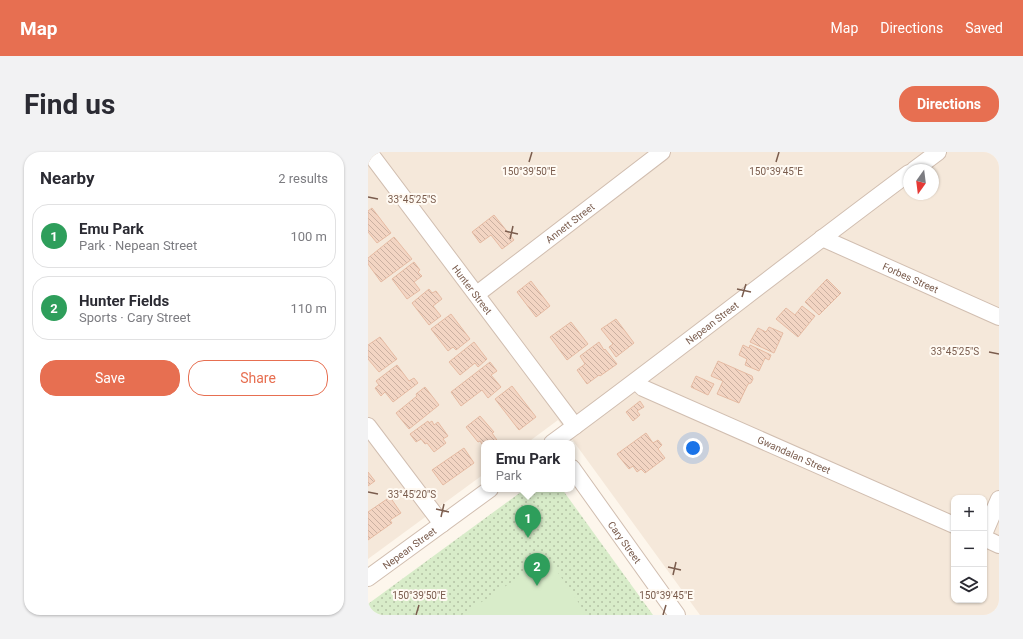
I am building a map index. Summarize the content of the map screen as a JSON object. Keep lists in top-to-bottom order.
{
  "streets": {
    "street": [
      "Annett Street",
      "Forbes Street",
      "Hunter Street",
      "Nepean Street",
      "Gwandalan Street",
      "Cary Street"
    ]
  },
  "crossings": [
    ["Annett Street", "Hunter Street"],
    ["Forbes Street", "Nepean Street"],
    ["Hunter Street", "Nepean Street"],
    ["Nepean Street", "Gwandalan Street"]
  ],
  "north": "bottom",
  "page": {
    "header": "Map",
    "nav": ["Map", "Directions", "Saved"],
    "buttons": [
      "Directions",
      ["Save", "Share"]
    ],
    "title": "Find us",
    "heading": ["Nearby", "2 results"],
    "list": [
      {
        "mark": "1",
        "name": "Emu Park",
        "note": "Park · Nepean Street",
        "value": "100 m"
      },
      {
        "mark": "2",
        "name": "Hunter Fields",
        "note": "Sports · Cary Street",
        "value": "110 m"
      }
    ],
    "popup": ["Emu Park", "Park"],
    "map_buttons": ["+", "−"],
    "pins": ["1", "2"]
  },
  "coordinates": [
    "150°39'50\"E",
    "150°39'45\"E",
    "33°45'25\"S",
    "33°45'20\"S"
  ]
}
